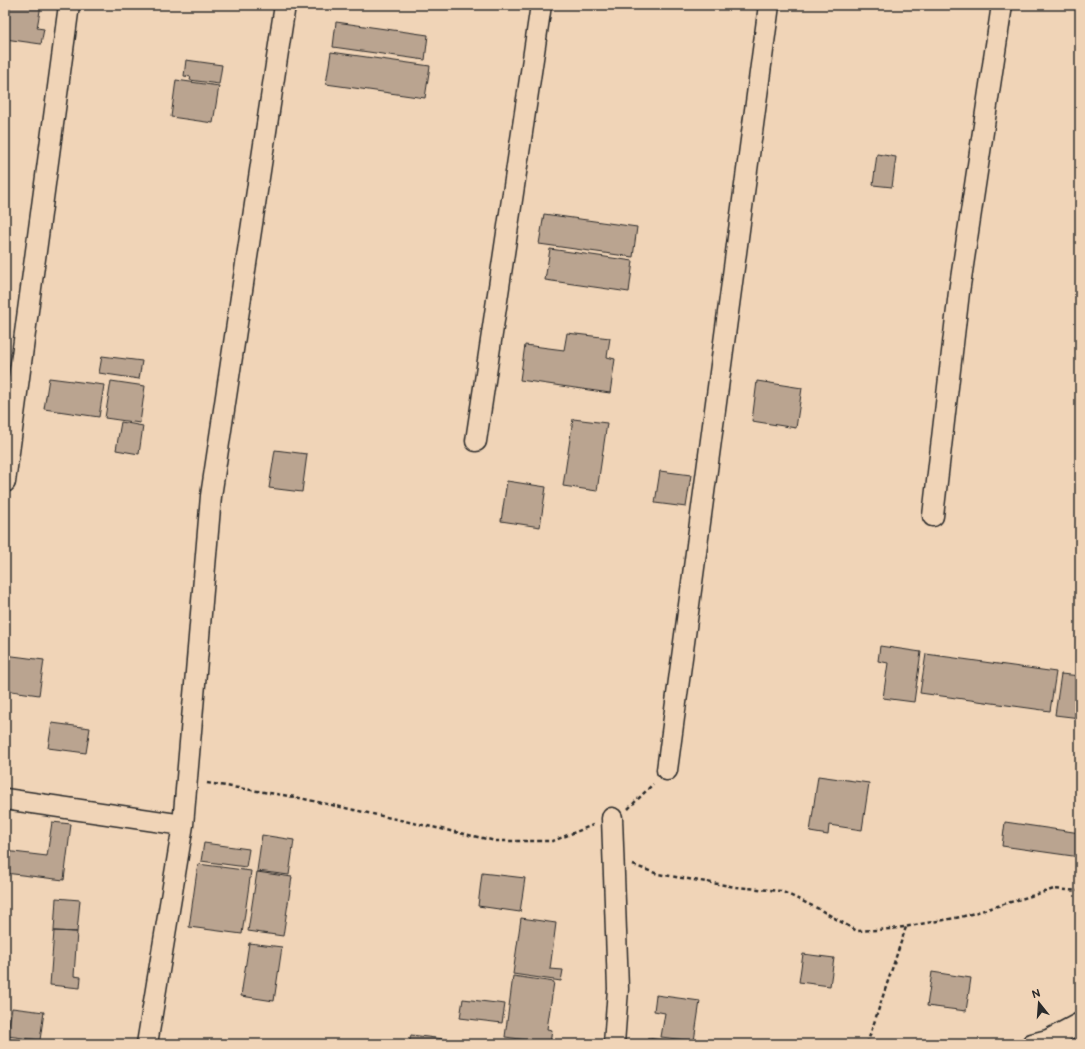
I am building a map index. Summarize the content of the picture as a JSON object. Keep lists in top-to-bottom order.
{
  "north": "top"
}
